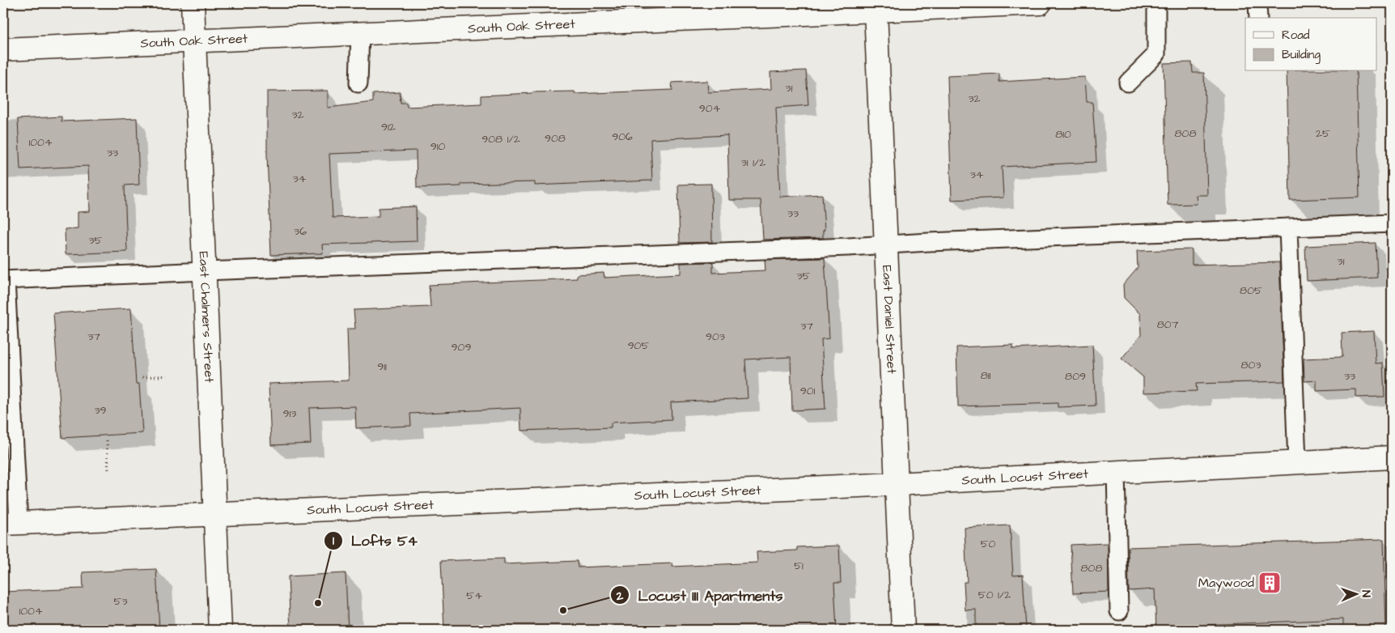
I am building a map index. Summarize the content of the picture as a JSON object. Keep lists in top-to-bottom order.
{
  "streets": {
    "street": [
      "South Oak Street",
      "East Chalmers Street",
      "East Daniel Street",
      "South Locust Street"
    ]
  },
  "crossings": [
    ["South Oak Street", "East Chalmers Street"],
    ["South Oak Street", "East Daniel Street"],
    ["East Chalmers Street", "South Locust Street"],
    ["East Daniel Street", "South Locust Street"]
  ],
  "places": {
    "building": ["Maywood"],
    "other": ["Lofts 54", "Locust III Apartments"]
  },
  "house_numbers": [
    "31",
    "32",
    "904",
    "32",
    "912",
    "808",
    "25",
    "810",
    "906",
    "908",
    "908 1/2",
    "1004",
    "910",
    "33",
    "31 1/2",
    "34",
    "34",
    "33",
    "36",
    "35",
    "31",
    "35",
    "805",
    "807",
    "37",
    "37",
    "903",
    "905",
    "909",
    "803",
    "911",
    "811",
    "809",
    "33",
    "901",
    "39",
    "913",
    "50",
    "51",
    "808",
    "50 1/2",
    "54",
    "53",
    "1004"
  ],
  "legend": ["Road", "Building"],
  "north": "right"
}
